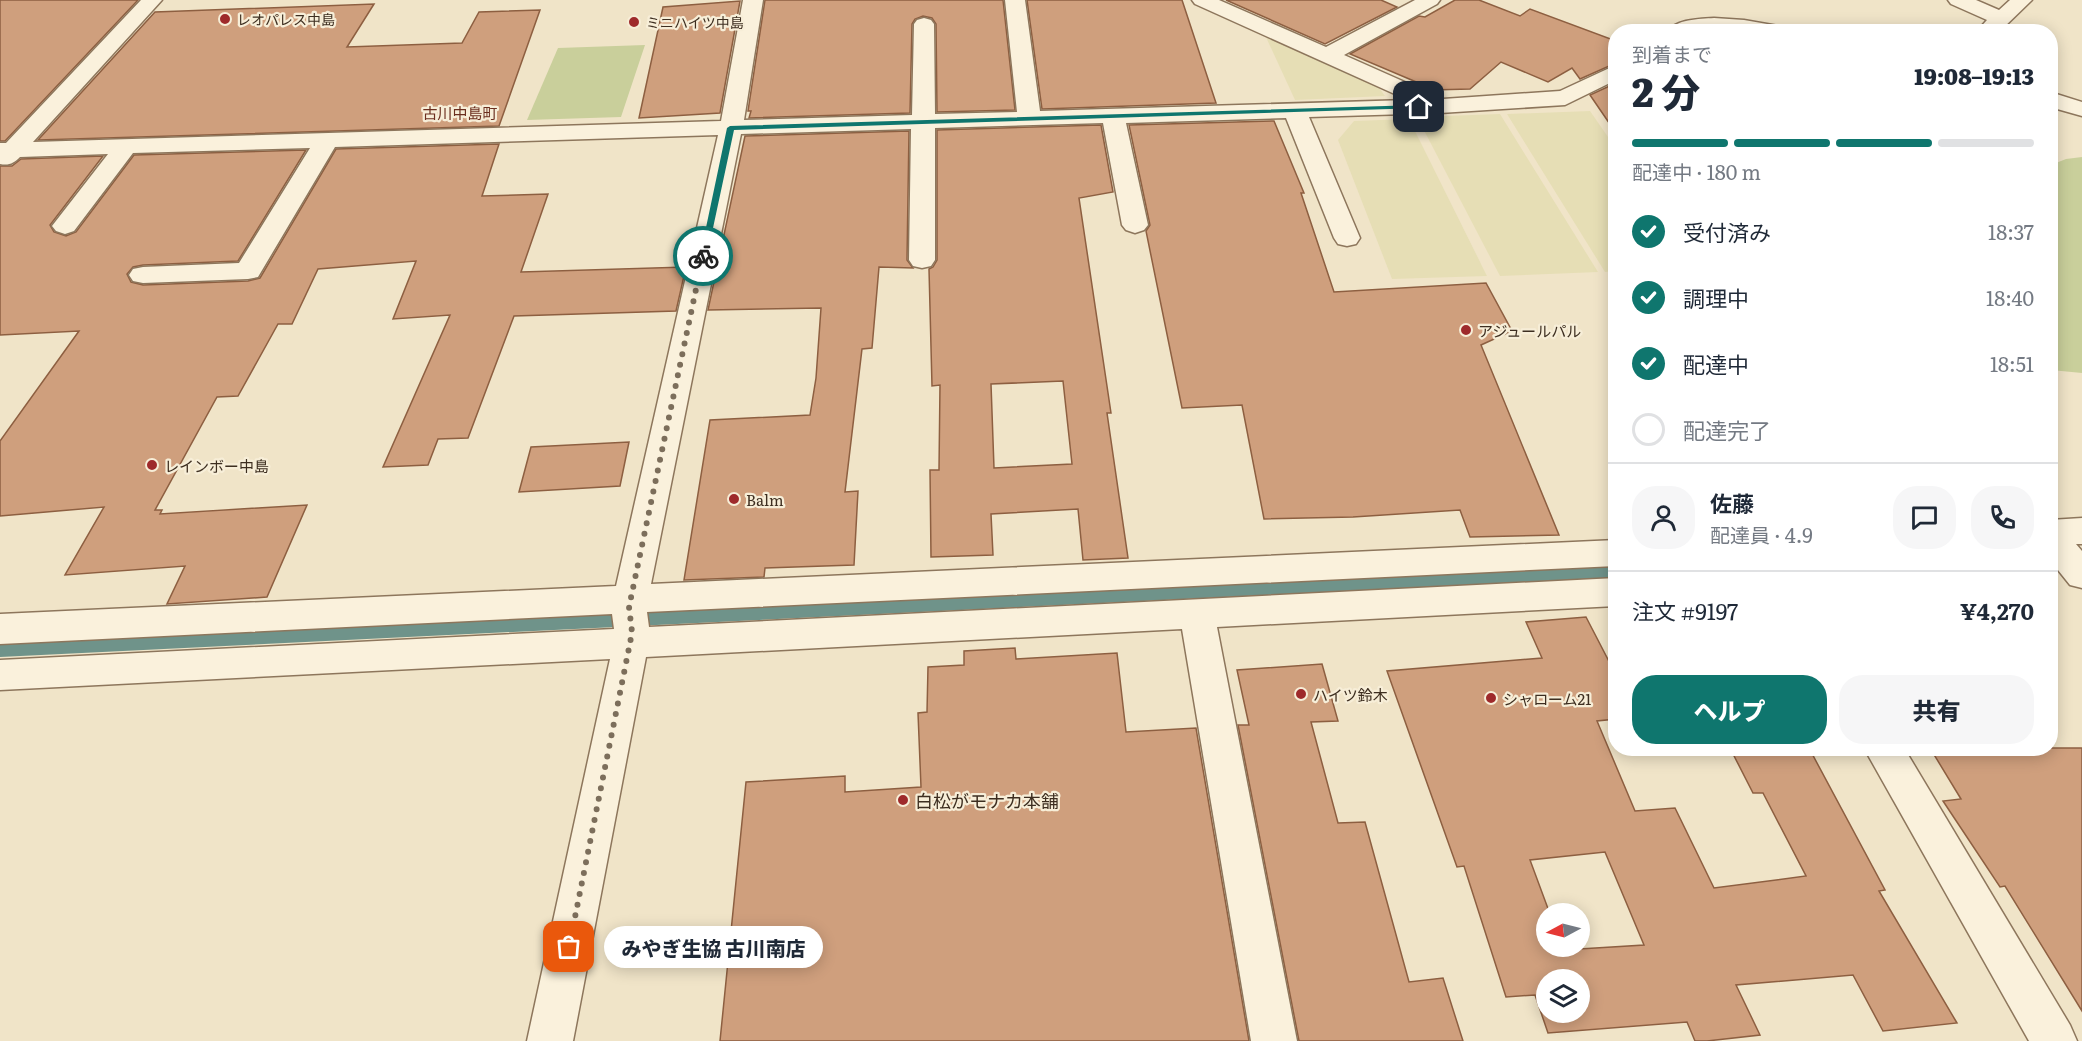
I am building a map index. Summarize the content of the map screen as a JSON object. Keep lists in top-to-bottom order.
{
  "districts": ["古川中島町"],
  "places": [
    "レオパレス中島",
    "ミニハイツ中島",
    "アジュールパル",
    "レインボー中島",
    "Balm",
    "ハイツ鈴木",
    "シャローム21",
    "白松がモナカ本舗",
    "みやぎ生協 古川南店"
  ],
  "north": "left",
  "page": {
    "heading": ["2 分", "到着まで", "19:08–19:13"],
    "panel": [
      "佐藤",
      "配達員 · 4.9",
      "注文 #9197",
      "¥4,270"
    ],
    "bar": "配達中 · 180 m",
    "list": [
      ["受付済み", "18:37"],
      ["調理中", "18:40"],
      ["配達中", "18:51"],
      "配達完了"
    ],
    "buttons": ["ヘルプ", "共有"],
    "bubble": "みやぎ生協 古川南店"
  }
}
